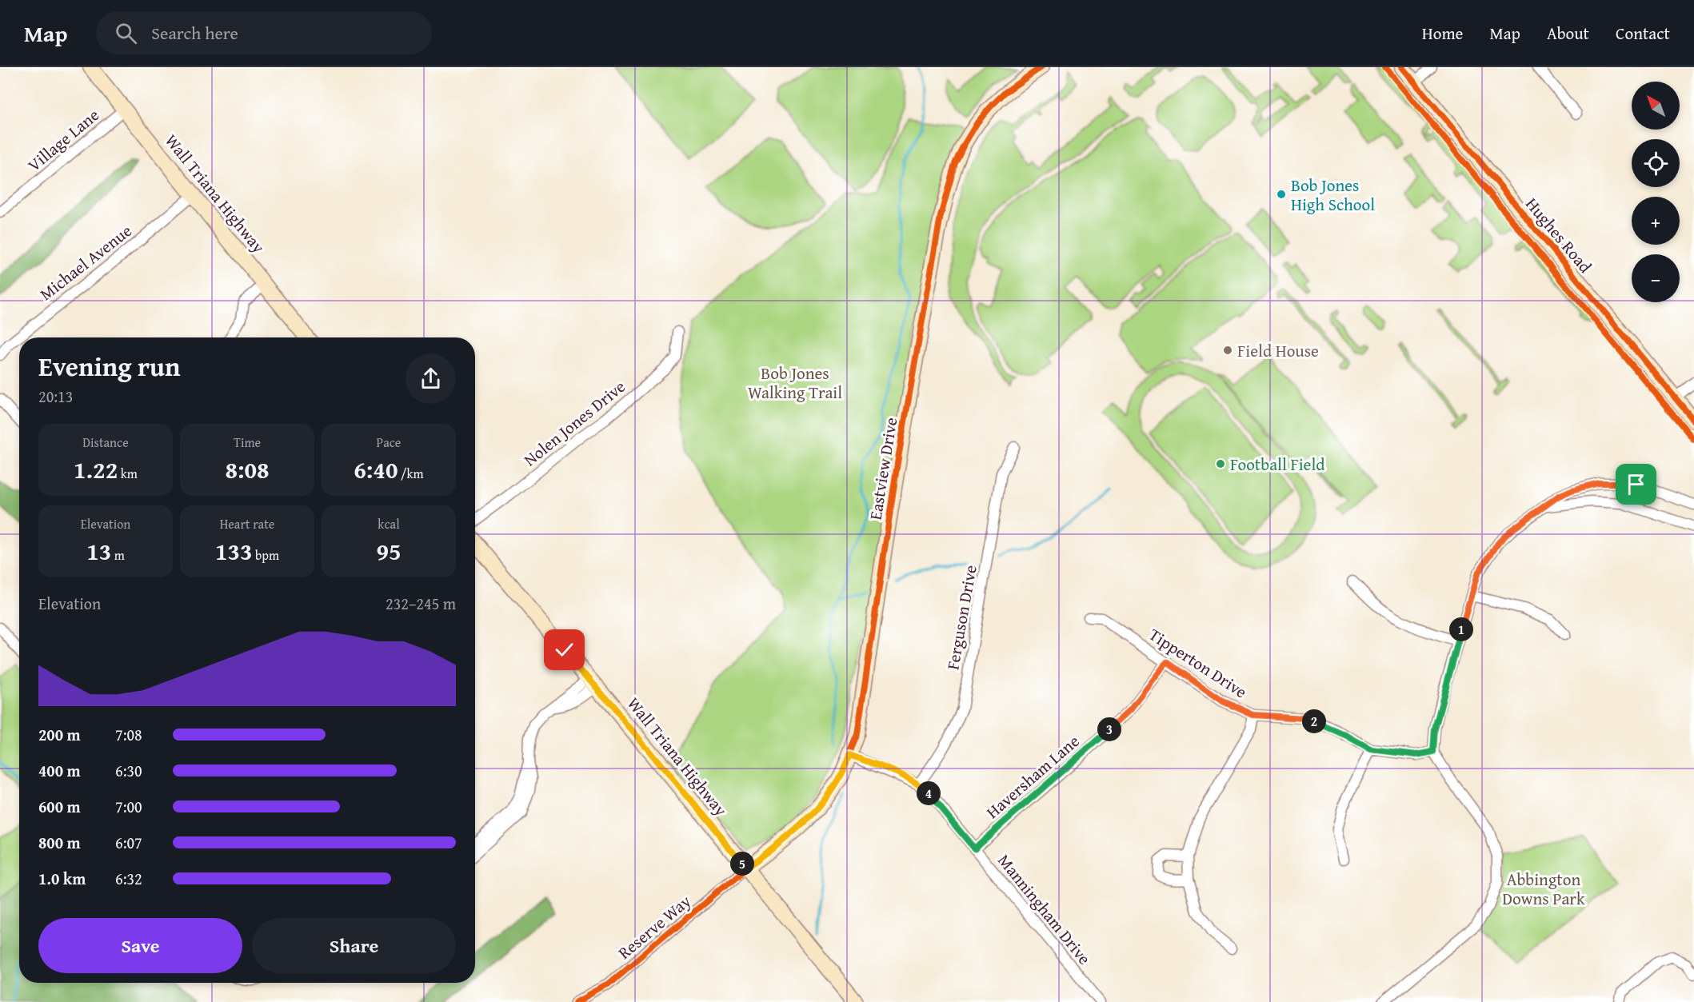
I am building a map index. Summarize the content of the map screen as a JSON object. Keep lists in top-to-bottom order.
{
  "streets": {
    "main road": ["Wall Triana Highway", "Hughes Road", "Eastview Drive"],
    "street": [
      "Village Lane",
      "Michael Avenue",
      "Nolen Jones Drive",
      "Ferguson Drive",
      "Tipperton Drive",
      "Haversham Lane",
      "Manningham Drive",
      "Reserve Way"
    ]
  },
  "crossings": [
    ["Village Lane", "Wall Triana Highway"],
    ["Wall Triana Highway", "Michael Avenue"],
    ["Wall Triana Highway", "Eastview Drive"],
    ["Wall Triana Highway", "Reserve Way"],
    ["Eastview Drive", "Manningham Drive"],
    ["Eastview Drive", "Reserve Way"],
    ["Ferguson Drive", "Manningham Drive"],
    ["Tipperton Drive", "Haversham Lane"],
    ["Haversham Lane", "Manningham Drive"]
  ],
  "parks": ["Bob Jones Walking Trail", "Abbington Downs Park"],
  "places": ["Bob Jones High School", "Field House", "Football Field"],
  "north": "top left",
  "page": {
    "header": "Map",
    "search": "Search here",
    "nav": [
      "Home",
      "Map",
      "About",
      "Contact"
    ],
    "map_buttons": ["+", "−"],
    "heading": ["Evening run", "20:13"],
    "stats": [
      ["Distance", "1.22 km"],
      ["Time", "8:08"],
      ["Pace", "6:40 /km"],
      ["Elevation", "13 m"],
      ["Heart rate", "133 bpm"],
      ["kcal", "95"]
    ],
    "chart": ["Elevation", "232–245 m"],
    "pins": [
      "1",
      "2",
      "3",
      "4",
      "5"
    ],
    "list": [
      {
        "name": "200 m",
        "note": "7:08"
      },
      {
        "name": "400 m",
        "note": "6:30"
      },
      {
        "name": "600 m",
        "note": "7:00"
      },
      {
        "name": "800 m",
        "note": "6:07"
      },
      {
        "name": "1.0 km",
        "note": "6:32"
      }
    ],
    "buttons": ["Save", "Share"]
  }
}
